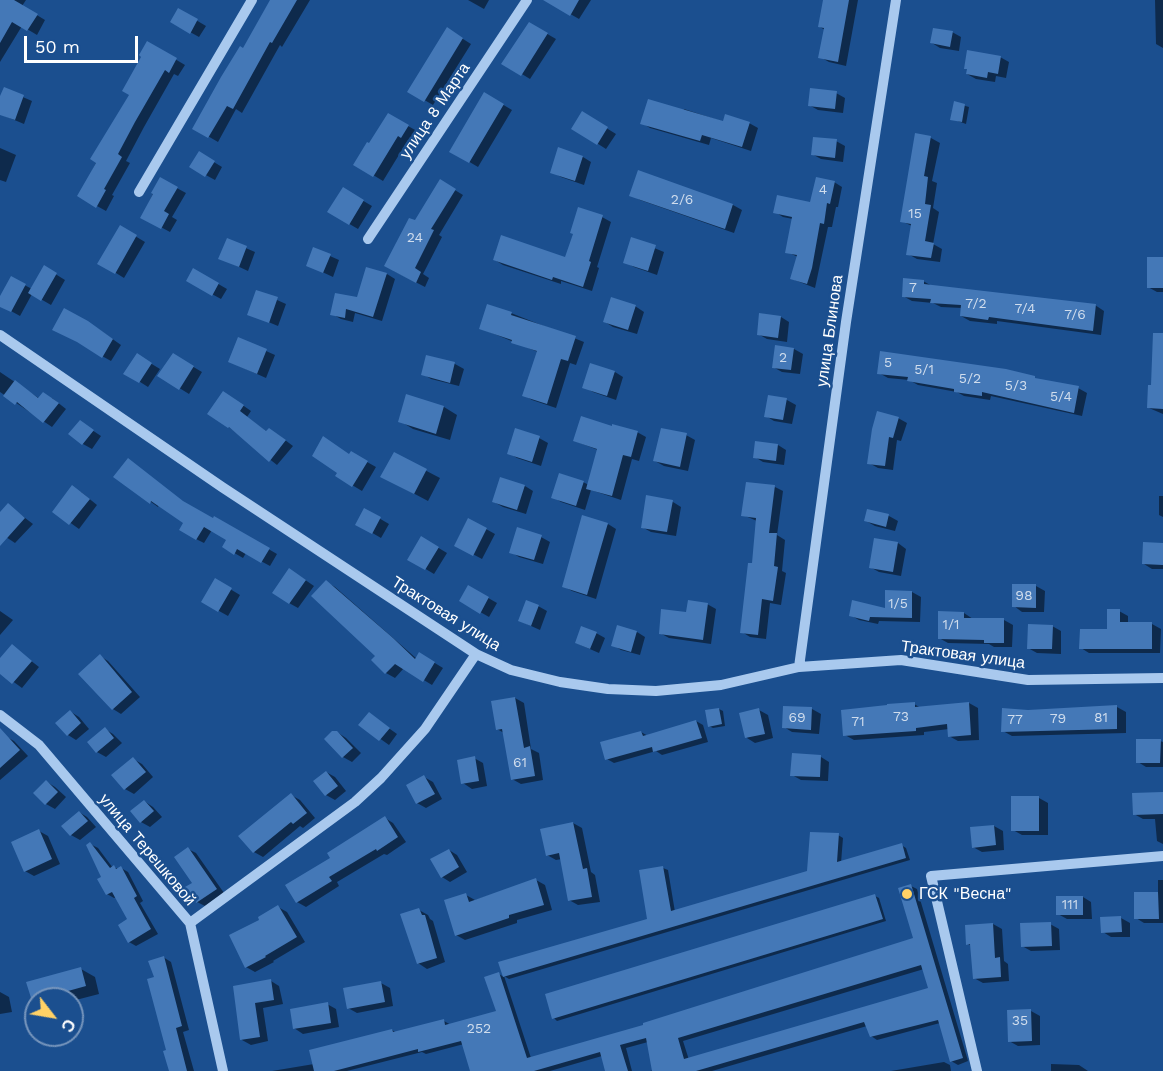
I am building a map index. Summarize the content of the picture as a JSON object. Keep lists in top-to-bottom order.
{
  "streets": {
    "street": [
      "улица 8 Марта",
      "улица Блинова",
      "Трактовая улица",
      "улица Терешковой"
    ]
  },
  "crossings": [
    ["улица Блинова", "Трактовая улица"]
  ],
  "places": ["ГСК \"Весна\""],
  "house_numbers": [
    "4",
    "2/6",
    "15",
    "24",
    "7",
    "7/2",
    "7/4",
    "7/6",
    "2",
    "5",
    "5/1",
    "5/2",
    "5/3",
    "5/4",
    "98",
    "1/5",
    "1/1",
    "73",
    "69",
    "81",
    "79",
    "77",
    "71",
    "61",
    "111",
    "35",
    "252"
  ],
  "scale_bar": "50 m",
  "north": "bottom right"
}
